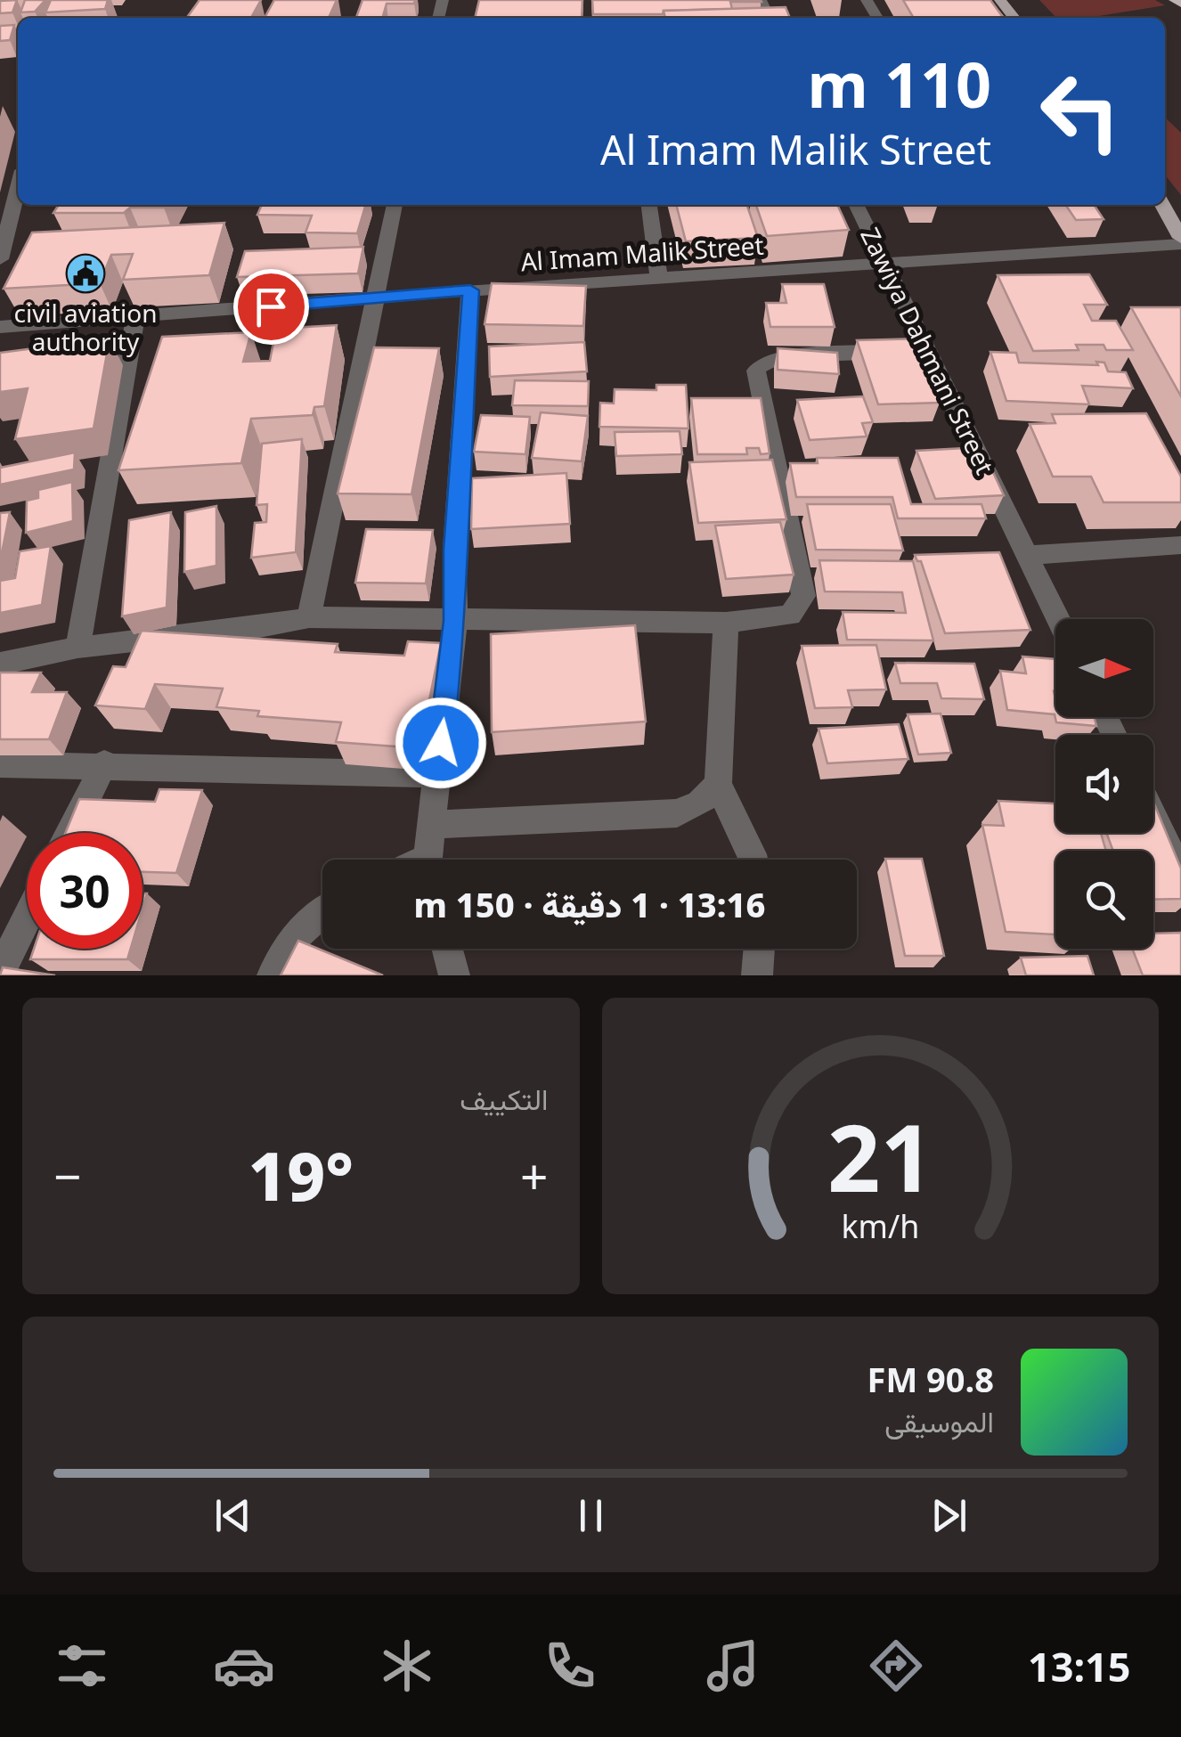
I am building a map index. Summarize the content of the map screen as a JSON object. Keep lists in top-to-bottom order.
{
  "streets": {
    "street": ["Al Imam Malik Street", "Zawiya Dahmani Street"]
  },
  "crossings": [
    ["Al Imam Malik Street", "Zawiya Dahmani Street"]
  ],
  "places": {
    "public building": ["civil aviation authority"]
  },
  "north": "right",
  "page": {
    "turn": ["110 m", "Al Imam Malik Street"],
    "limit": "30",
    "trip": "13:16 · 1 دقيقة · 150 m",
    "tile": "التكييف",
    "heat": ["−", "19°", "+"],
    "song": ["90.8 FM", "الموسيقى"],
    "tabs": "13:15",
    "gauge": ["21", "km/h"]
  }
}
